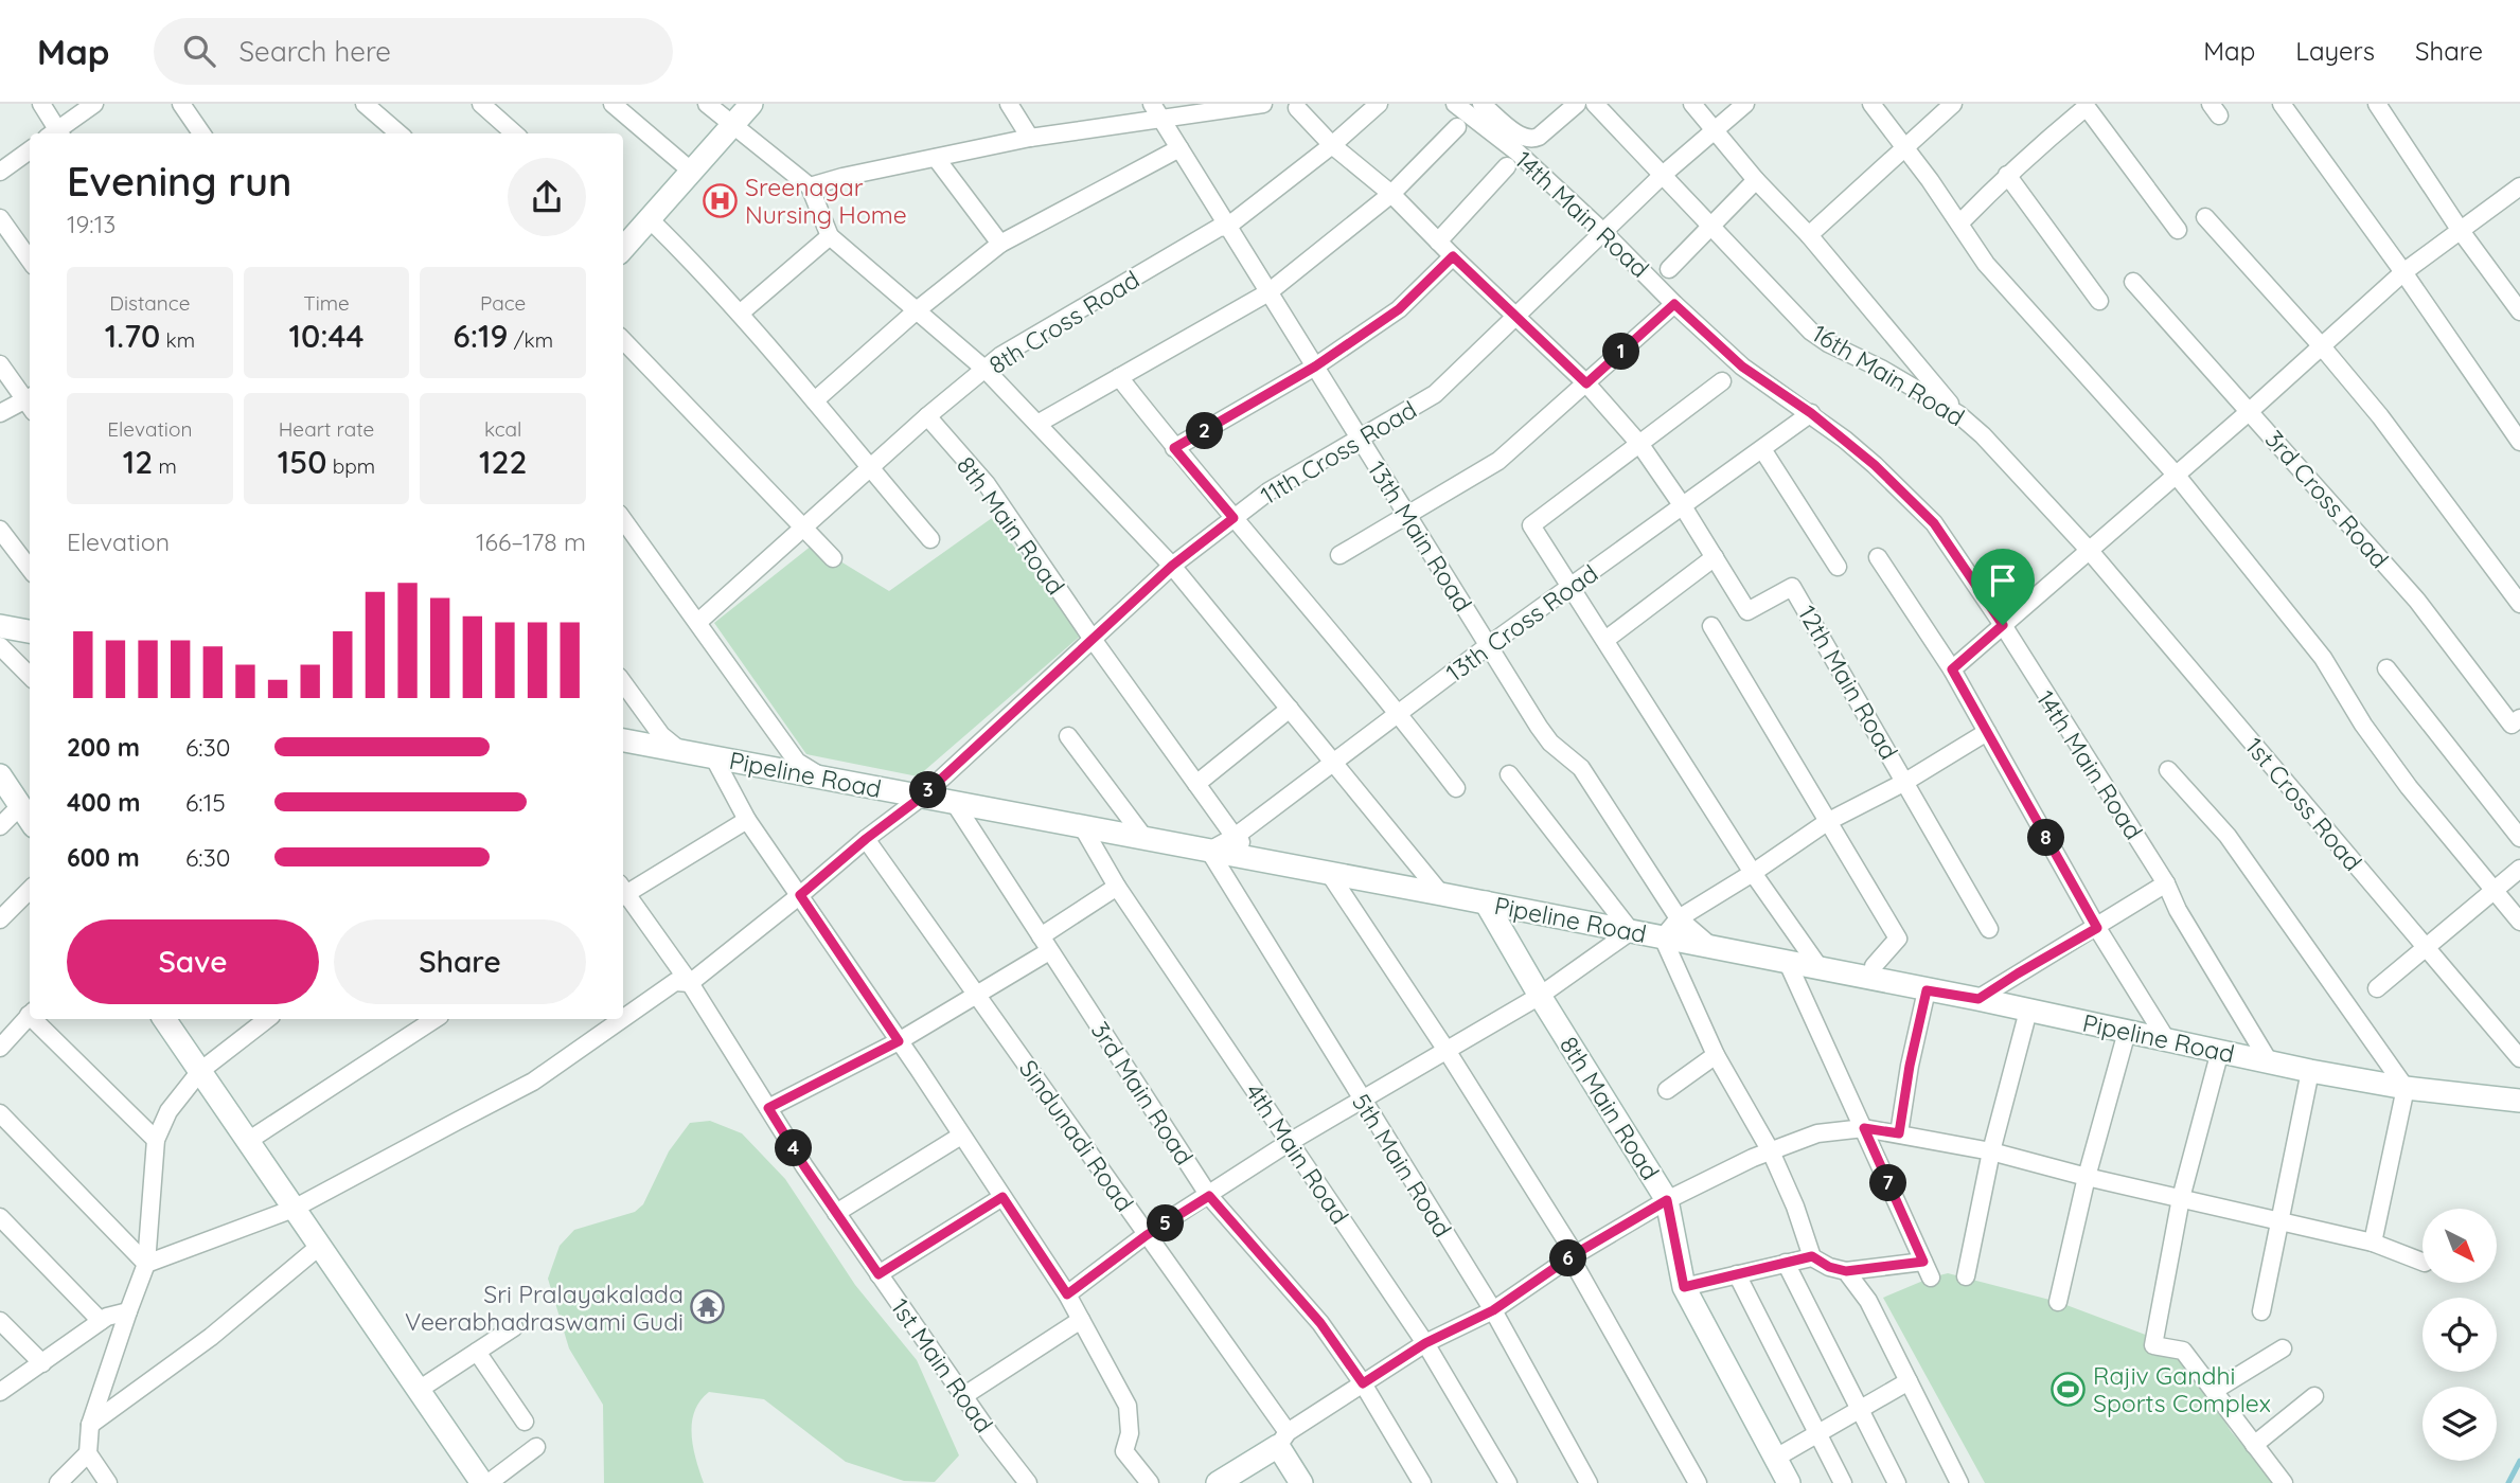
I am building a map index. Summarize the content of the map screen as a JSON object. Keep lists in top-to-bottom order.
{
  "streets": {
    "street": [
      "14th Main Road",
      "8th Cross Road",
      "16th Main Road",
      "11th Cross Road",
      "3rd Cross Road",
      "8th Main Road",
      "13th Main Road",
      "13th Cross Road",
      "12th Main Road",
      "Pipeline Road",
      "1st Cross Road",
      "3rd Main Road",
      "Sindunadi Road",
      "4th Main Road",
      "5th Main Road",
      "1st Main Road"
    ]
  },
  "crossings": [
    ["14th Main Road", "11th Cross Road"],
    ["14th Main Road", "13th Cross Road"],
    ["14th Main Road", "Pipeline Road"],
    ["8th Cross Road", "8th Main Road"],
    ["8th Cross Road", "13th Main Road"],
    ["8th Cross Road", "12th Main Road"],
    ["16th Main Road", "11th Cross Road"],
    ["16th Main Road", "1st Cross Road"],
    ["11th Cross Road", "8th Main Road"],
    ["11th Cross Road", "13th Main Road"],
    ["11th Cross Road", "12th Main Road"],
    ["11th Cross Road", "Pipeline Road"],
    ["11th Cross Road", "Sindunadi Road"],
    ["11th Cross Road", "1st Main Road"],
    ["8th Main Road", "13th Cross Road"],
    ["8th Main Road", "Pipeline Road"],
    ["13th Main Road", "13th Cross Road"],
    ["13th Main Road", "Pipeline Road"],
    ["13th Cross Road", "12th Main Road"],
    ["13th Cross Road", "Pipeline Road"],
    ["13th Cross Road", "5th Main Road"],
    ["Pipeline Road", "3rd Main Road"],
    ["Pipeline Road", "4th Main Road"],
    ["Pipeline Road", "5th Main Road"]
  ],
  "places": {
    "hospital": ["Sreenagar Nursing Home"],
    "temple": ["Sri Pralayakalada Veerabhadraswami Gudi"],
    "sports": ["Rajiv Gandhi Sports Complex"]
  },
  "north": "bottom right",
  "page": {
    "header": "Map",
    "search": "Search here",
    "nav": ["Map", "Layers", "Share"],
    "heading": ["Evening run", "19:13"],
    "stats": [
      ["Distance", "1.70 km"],
      ["Time", "10:44"],
      ["Pace", "6:19 /km"],
      ["Elevation", "12 m"],
      ["Heart rate", "150 bpm"],
      ["kcal", "122"]
    ],
    "pins": [
      "1",
      "2",
      "3",
      "8",
      "4",
      "7",
      "5",
      "6"
    ],
    "chart": ["Elevation", "166–178 m"],
    "list": [
      {
        "name": "200 m",
        "note": "6:30"
      },
      {
        "name": "400 m",
        "note": "6:15"
      },
      {
        "name": "600 m",
        "note": "6:30"
      }
    ],
    "buttons": ["Save", "Share"]
  }
}
